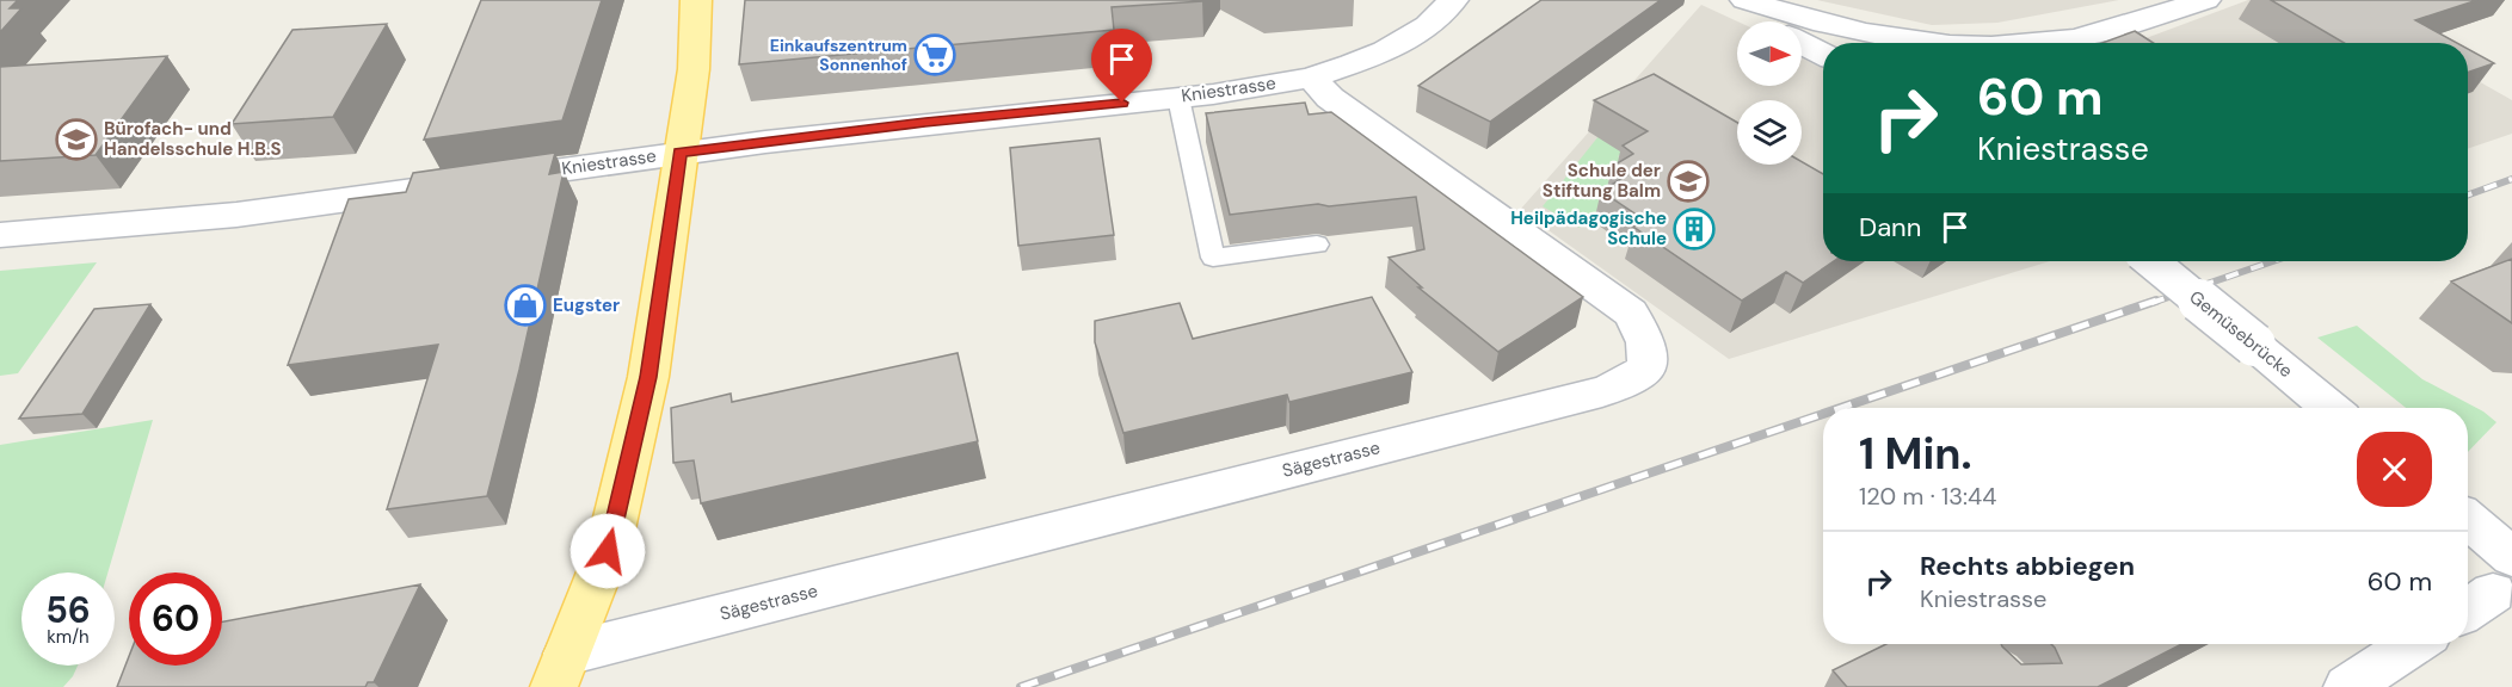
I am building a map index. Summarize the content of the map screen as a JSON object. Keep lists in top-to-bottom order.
{
  "streets": {
    "street": ["Kniestrasse", "Gemüsebrücke", "Sägestrasse"]
  },
  "crossings": [
    ["Kniestrasse", "Sägestrasse"]
  ],
  "places": {
    "supermarket": ["Einkaufszentrum Sonnenhof"],
    "school or university": ["Bürofach- und Handelsschule H.B.S", "Schule der Stiftung Balm"],
    "building": ["Heilpädagogische Schule"],
    "shop": ["Eugster"]
  },
  "north": "right",
  "page": {
    "turn": ["60 m", "Kniestrasse"],
    "then": "Dann",
    "heading": ["1 Min.", "120 m · 13:44"],
    "list": [
      {
        "name": "Rechts abbiegen",
        "note": "Kniestrasse",
        "value": "60 m"
      }
    ],
    "speed": "56 km/h",
    "limit": "60"
  }
}
